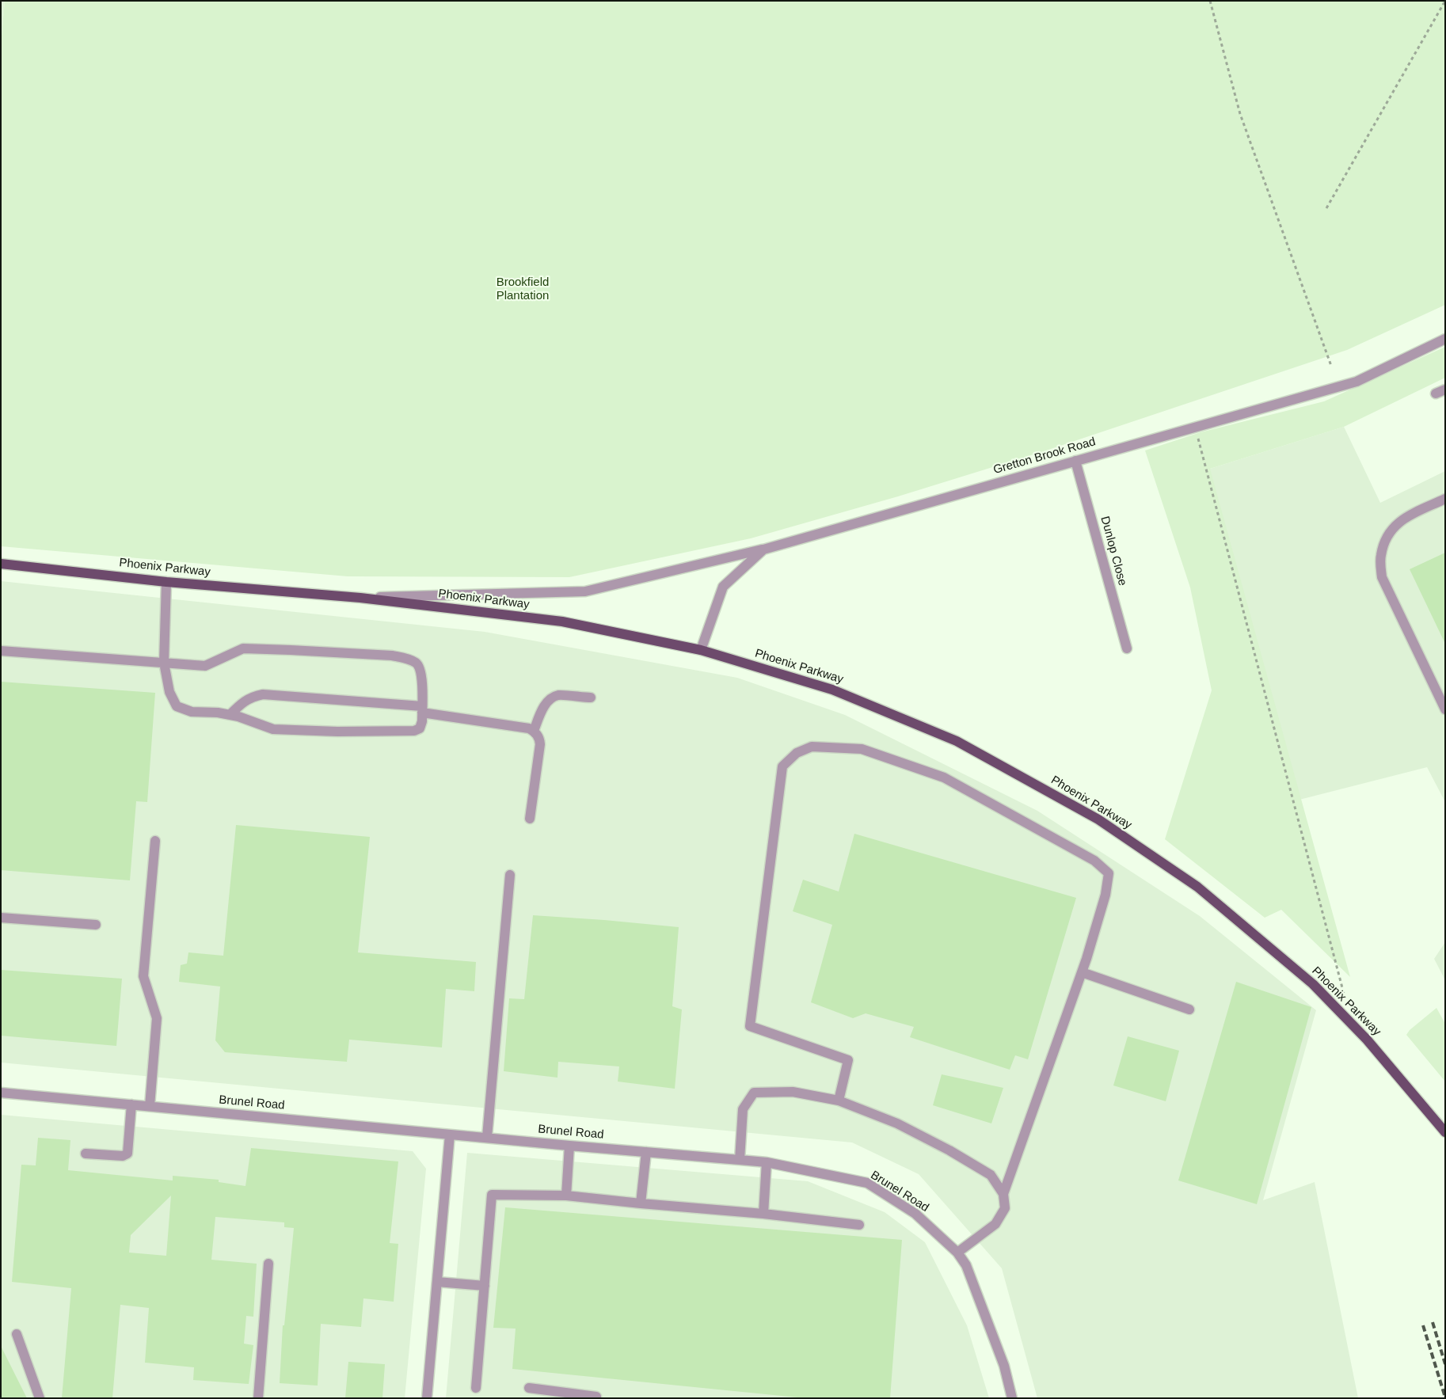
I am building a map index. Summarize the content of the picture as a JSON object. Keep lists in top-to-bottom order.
{
  "streets": {
    "main road": ["Phoenix Parkway"],
    "street": ["Gretton Brook Road", "Dunlop Close", "Brunel Road"]
  },
  "crossings": [
    ["Gretton Brook Road", "Dunlop Close"],
    ["Gretton Brook Road", "Phoenix Parkway"]
  ],
  "parks": ["Brookfield Plantation"]
}
